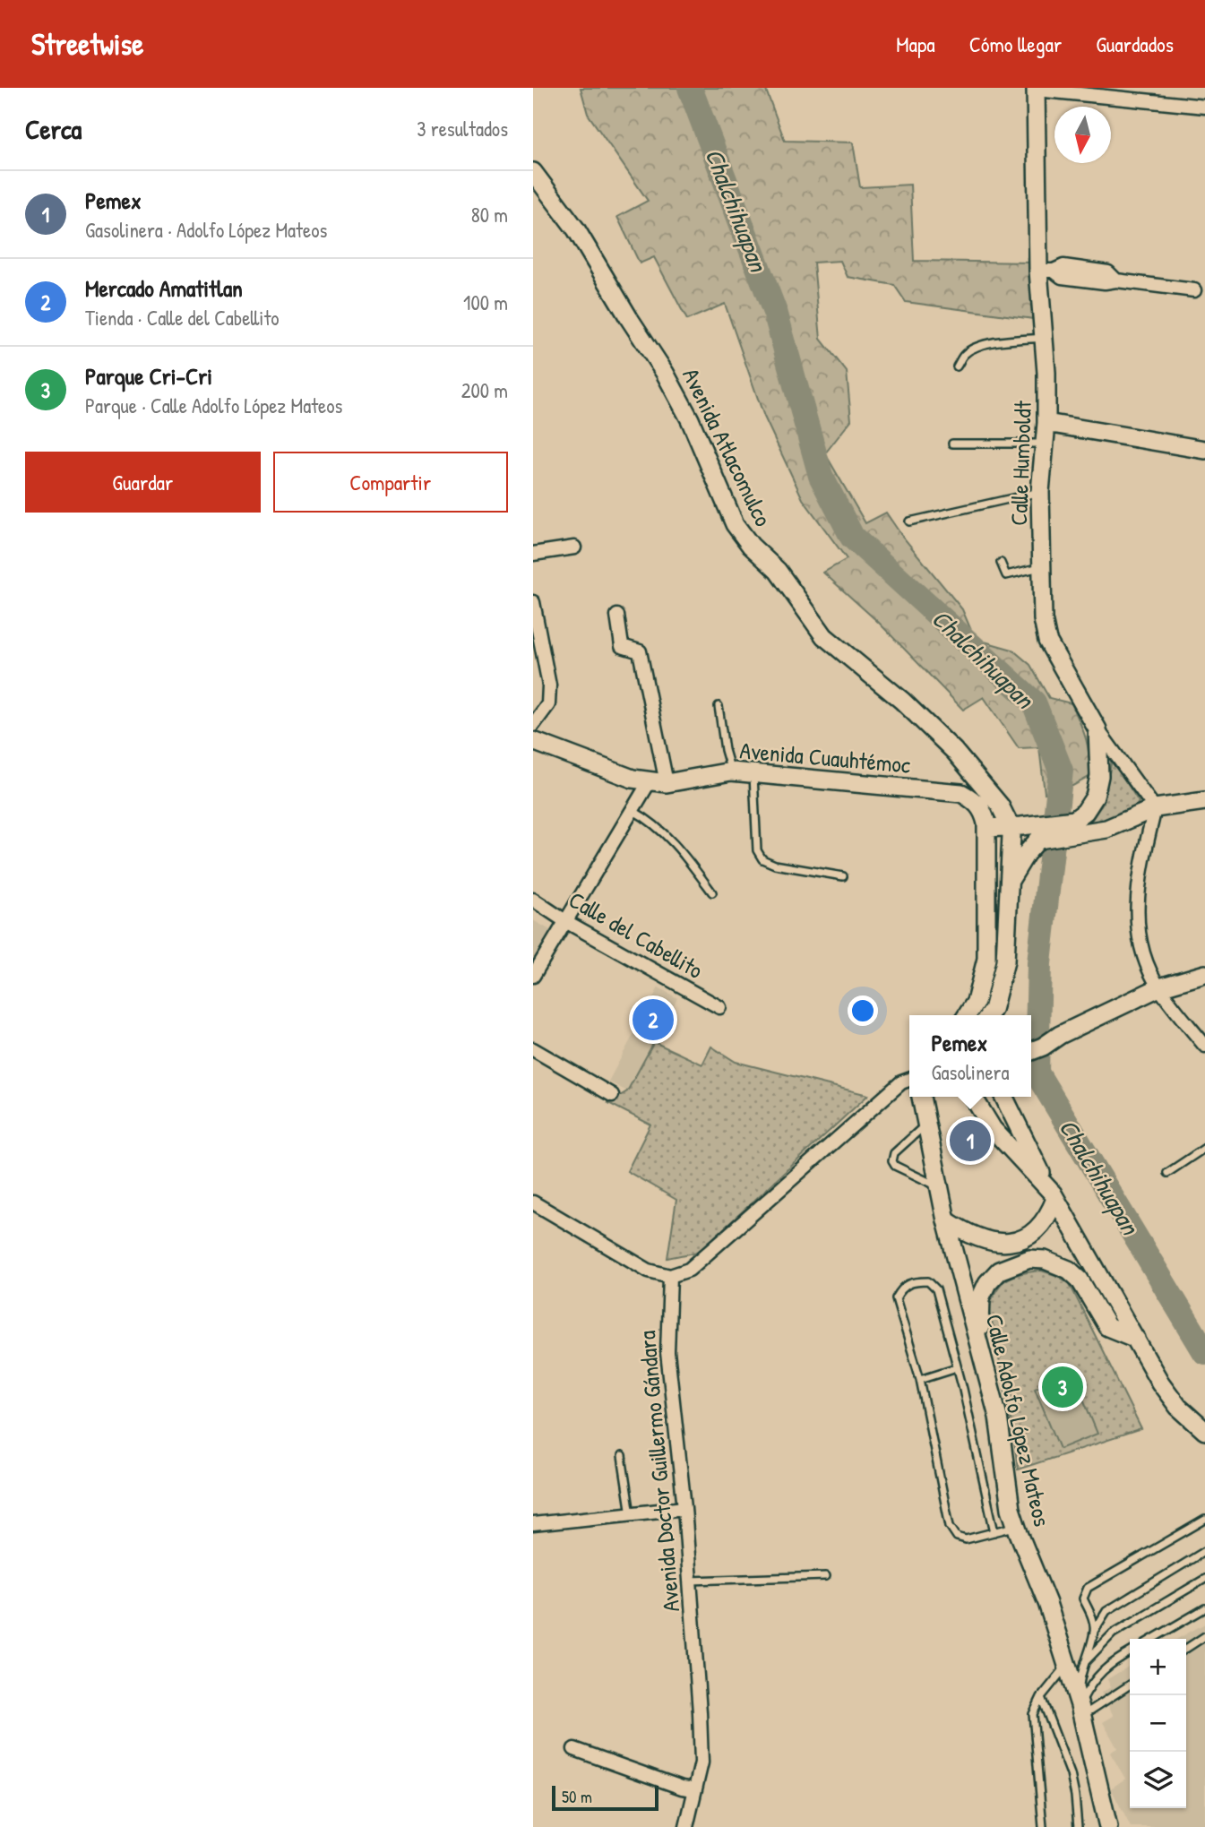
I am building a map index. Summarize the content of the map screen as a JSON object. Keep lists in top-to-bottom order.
{
  "streets": {
    "main road": [
      "Avenida Atlacomulco",
      "Calle Humboldt",
      "Avenida Cuauhtémoc",
      "Calle Adolfo López Mateos"
    ],
    "street": ["Calle del Cabellito", "Avenida Doctor Guillermo Gándara"]
  },
  "water": ["Chalchihuapan"],
  "scale_bar": "50 m",
  "north": "bottom",
  "page": {
    "header": "Streetwise",
    "nav": ["Mapa", "Cómo llegar", "Guardados"],
    "heading": ["Cerca", "3 resultados"],
    "list": [
      {
        "mark": "1",
        "name": "Pemex",
        "note": "Gasolinera · Adolfo López Mateos",
        "value": "80 m"
      },
      {
        "mark": "2",
        "name": "Mercado Amatitlan",
        "note": "Tienda · Calle del Cabellito",
        "value": "100 m"
      },
      {
        "mark": "3",
        "name": "Parque Cri-Cri",
        "note": "Parque · Calle Adolfo López Mateos",
        "value": "200 m"
      }
    ],
    "buttons": ["Guardar", "Compartir"],
    "pins": ["2", "1", "3"],
    "popup": ["Pemex", "Gasolinera"],
    "map_buttons": ["+", "−"],
    "scale": "50 m"
  }
}
